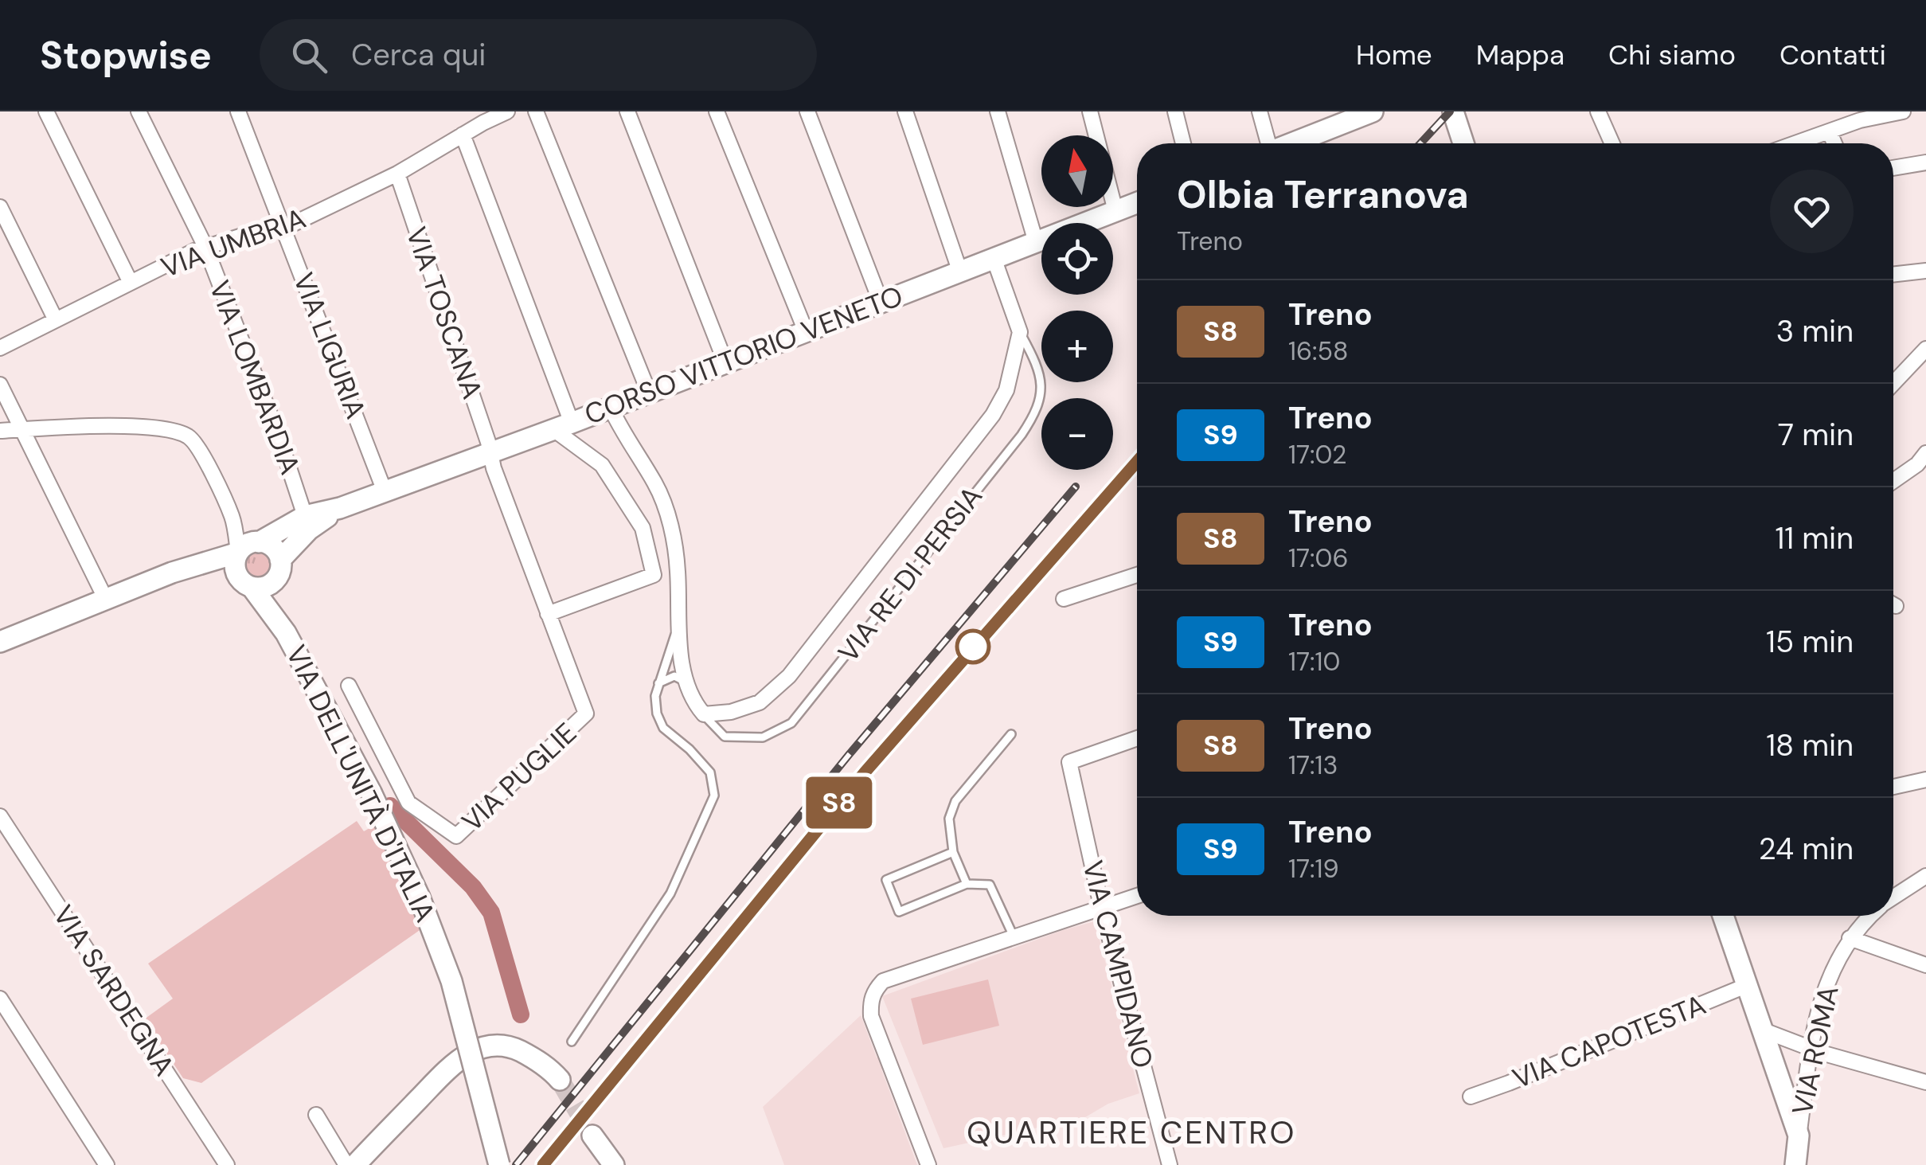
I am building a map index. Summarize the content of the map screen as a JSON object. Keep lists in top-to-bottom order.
{
  "streets": {
    "main road": ["CORSO VITTORIO VENETO", "VIA DELL'UNITÀ D'ITALIA", "VIA ROMA"],
    "street": [
      "VIA UMBRIA",
      "VIA TOSCANA",
      "VIA LIGURIA",
      "VIA LOMBARDIA",
      "VIA RE DI PERSIA",
      "VIA PUGLIE",
      "VIA CAMPIDANO",
      "VIA SARDEGNA",
      "VIA CAPOTESTA"
    ]
  },
  "crossings": [
    ["VIA UMBRIA", "VIA TOSCANA"],
    ["VIA UMBRIA", "VIA LIGURIA"],
    ["VIA UMBRIA", "VIA LOMBARDIA"],
    ["VIA TOSCANA", "CORSO VITTORIO VENETO"],
    ["VIA TOSCANA", "VIA PUGLIE"],
    ["VIA LIGURIA", "CORSO VITTORIO VENETO"],
    ["CORSO VITTORIO VENETO", "VIA LOMBARDIA"],
    ["CORSO VITTORIO VENETO", "VIA RE DI PERSIA"],
    ["CORSO VITTORIO VENETO", "VIA PUGLIE"],
    ["CORSO VITTORIO VENETO", "VIA DELL'UNITÀ D'ITALIA"]
  ],
  "districts": ["QUARTIERE CENTRO"],
  "north": "top",
  "page": {
    "header": "Stopwise",
    "search": "Cerca qui",
    "nav": [
      "Home",
      "Mappa",
      "Chi siamo",
      "Contatti"
    ],
    "on_map": "S8",
    "map_buttons": ["+", "−"],
    "heading": ["Olbia Terranova", "Treno"],
    "list": [
      {
        "mark": "S8",
        "name": "Treno",
        "note": "16:58",
        "value": "3 min"
      },
      {
        "mark": "S9",
        "name": "Treno",
        "note": "17:02",
        "value": "7 min"
      },
      {
        "mark": "S8",
        "name": "Treno",
        "note": "17:06",
        "value": "11 min"
      },
      {
        "mark": "S9",
        "name": "Treno",
        "note": "17:10",
        "value": "15 min"
      },
      {
        "mark": "S8",
        "name": "Treno",
        "note": "17:13",
        "value": "18 min"
      },
      {
        "mark": "S9",
        "name": "Treno",
        "note": "17:19",
        "value": "24 min"
      }
    ]
  }
}
